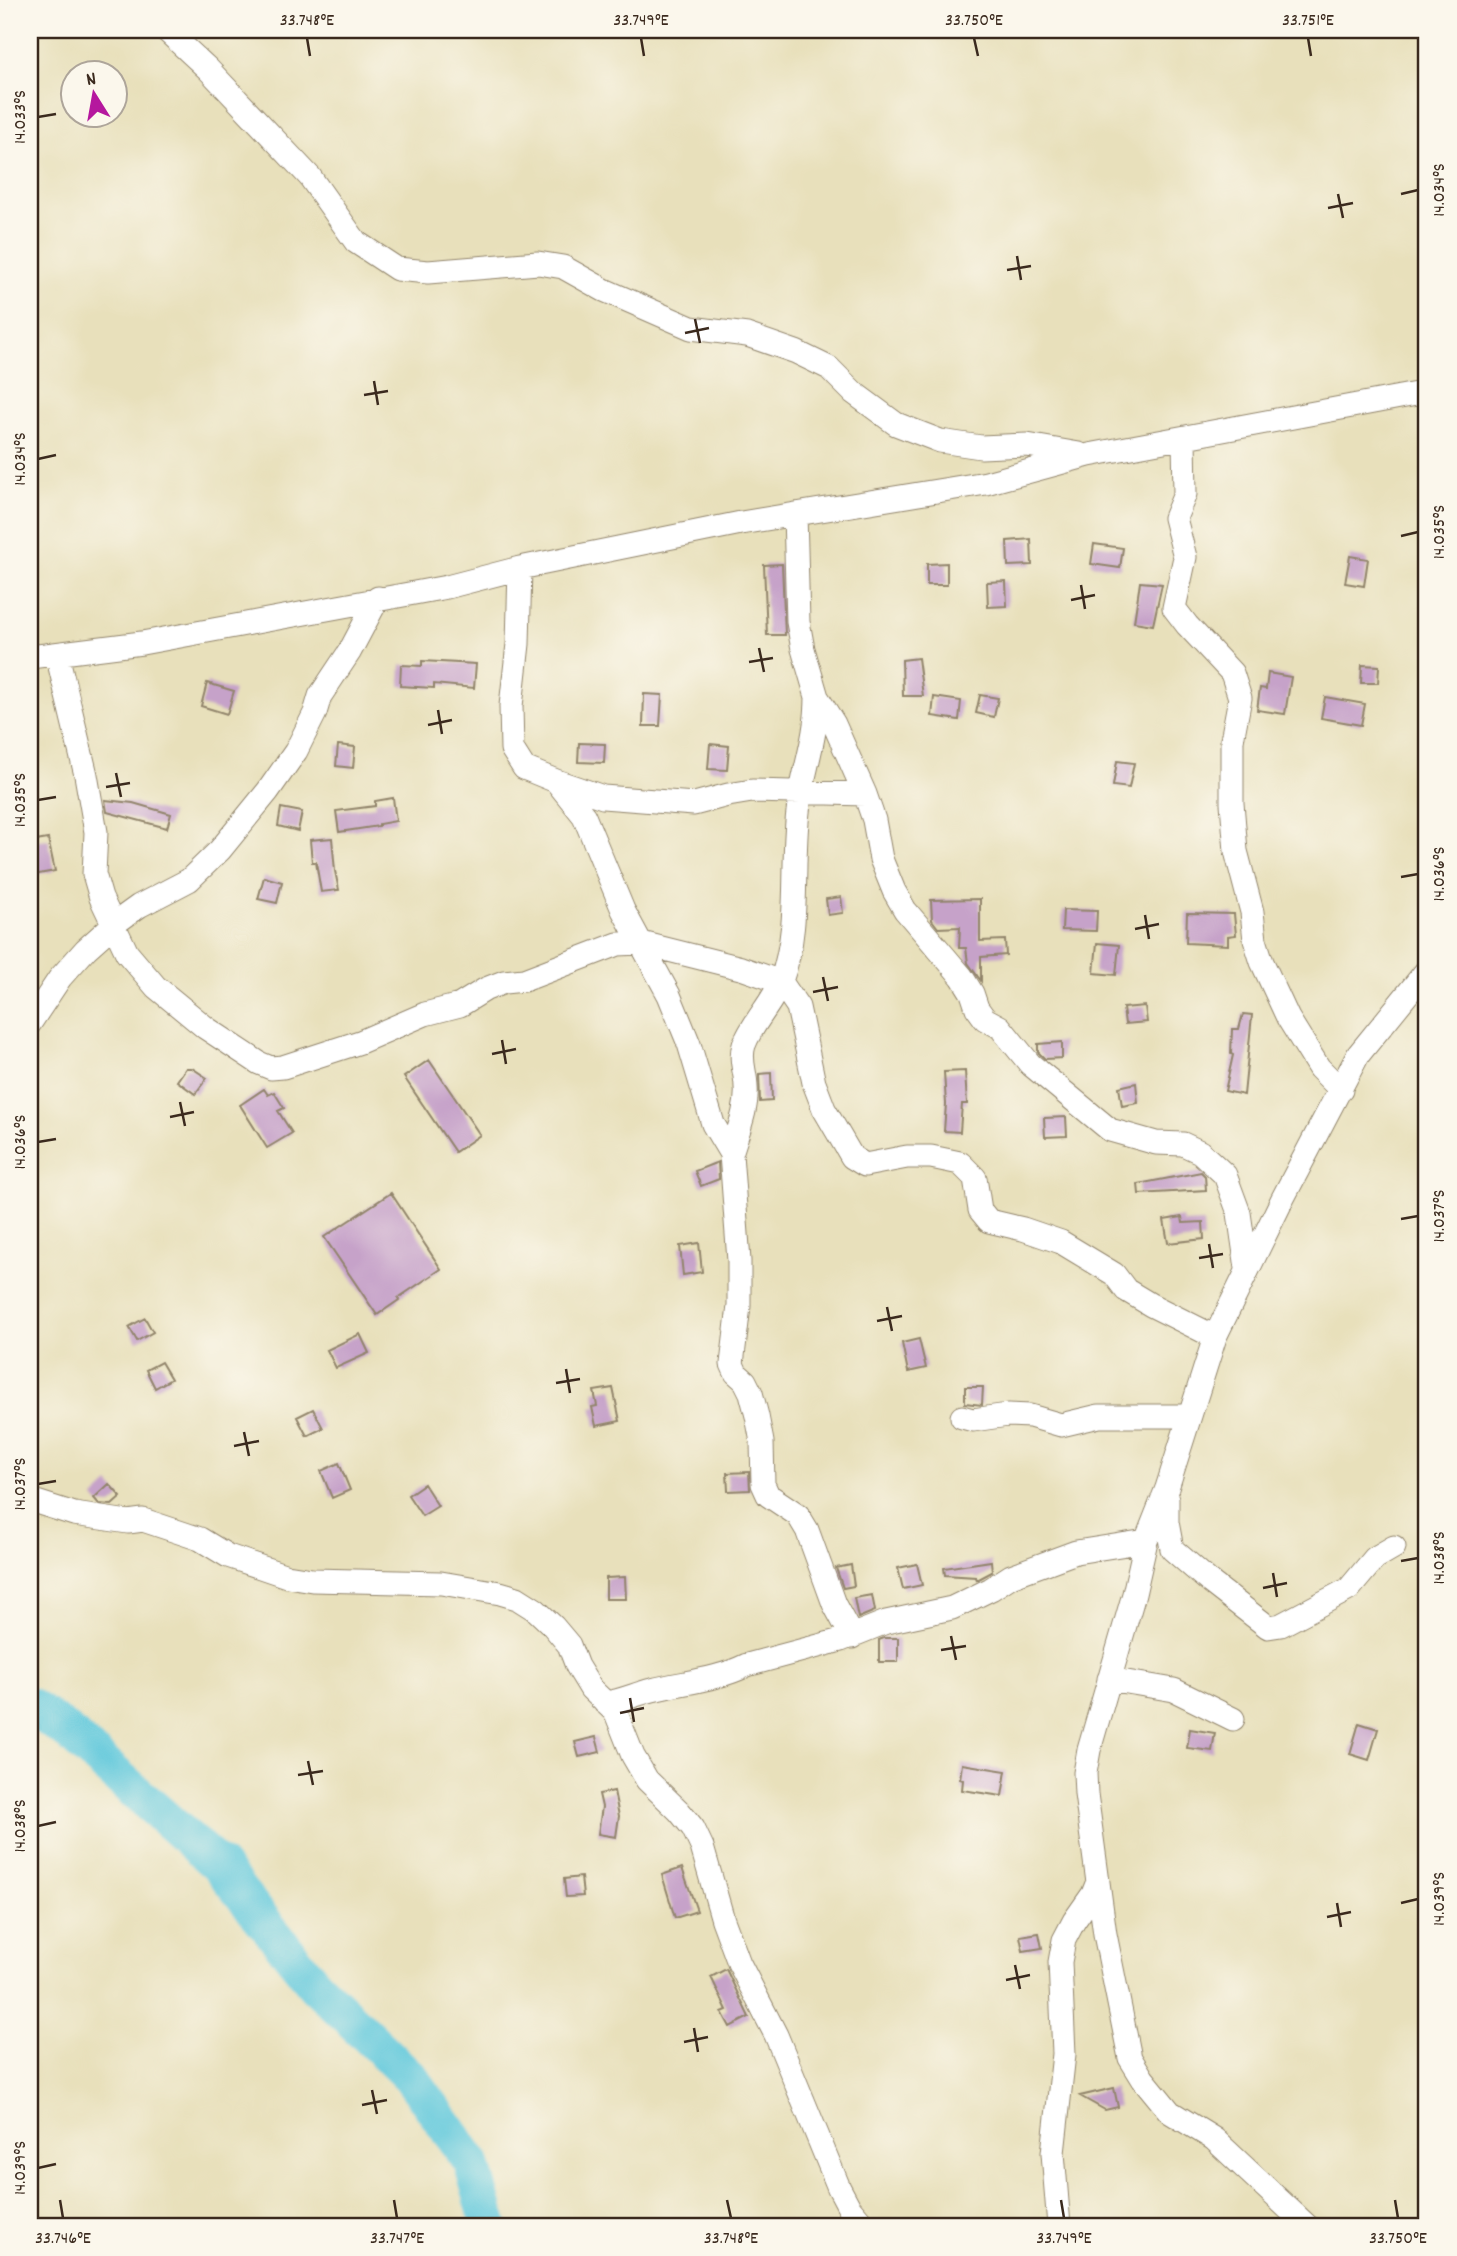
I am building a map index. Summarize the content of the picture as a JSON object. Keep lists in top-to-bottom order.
{
  "north": "top",
  "coordinates": [
    "33.748°E",
    "33.749°E",
    "33.750°E",
    "33.751°E",
    "14.033°S",
    "14.034°S",
    "14.035°S",
    "14.036°S",
    "14.037°S",
    "14.038°S",
    "14.039°S",
    "33.746°E",
    "33.747°E"
  ]
}
